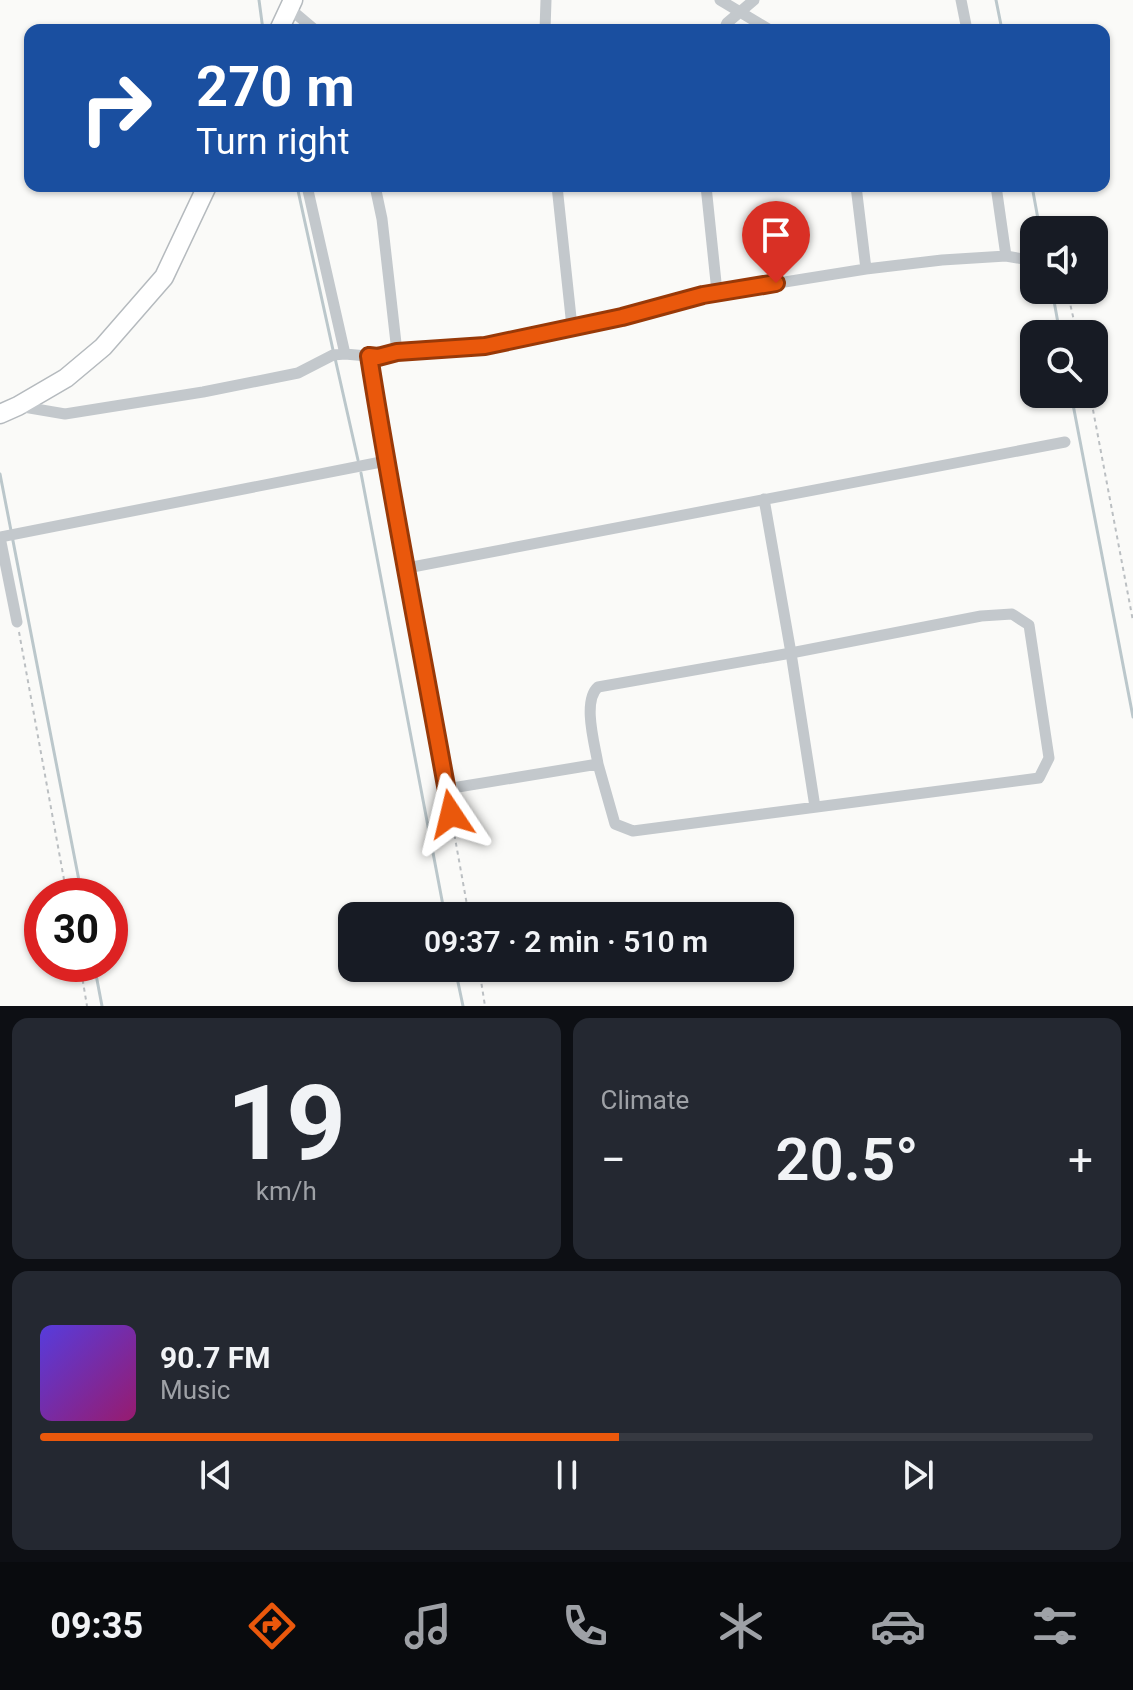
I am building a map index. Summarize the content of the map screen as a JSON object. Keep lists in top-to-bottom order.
{
  "page": {
    "turn": ["270 m", "Turn right"],
    "limit": "30",
    "trip": "09:37 · 2 min · 510 m",
    "tile": [
      ["19", "km/h"],
      "Climate"
    ],
    "heat": ["−", "20.5°", "+"],
    "song": ["90.7 FM", "Music"],
    "tabs": "09:35"
  }
}
